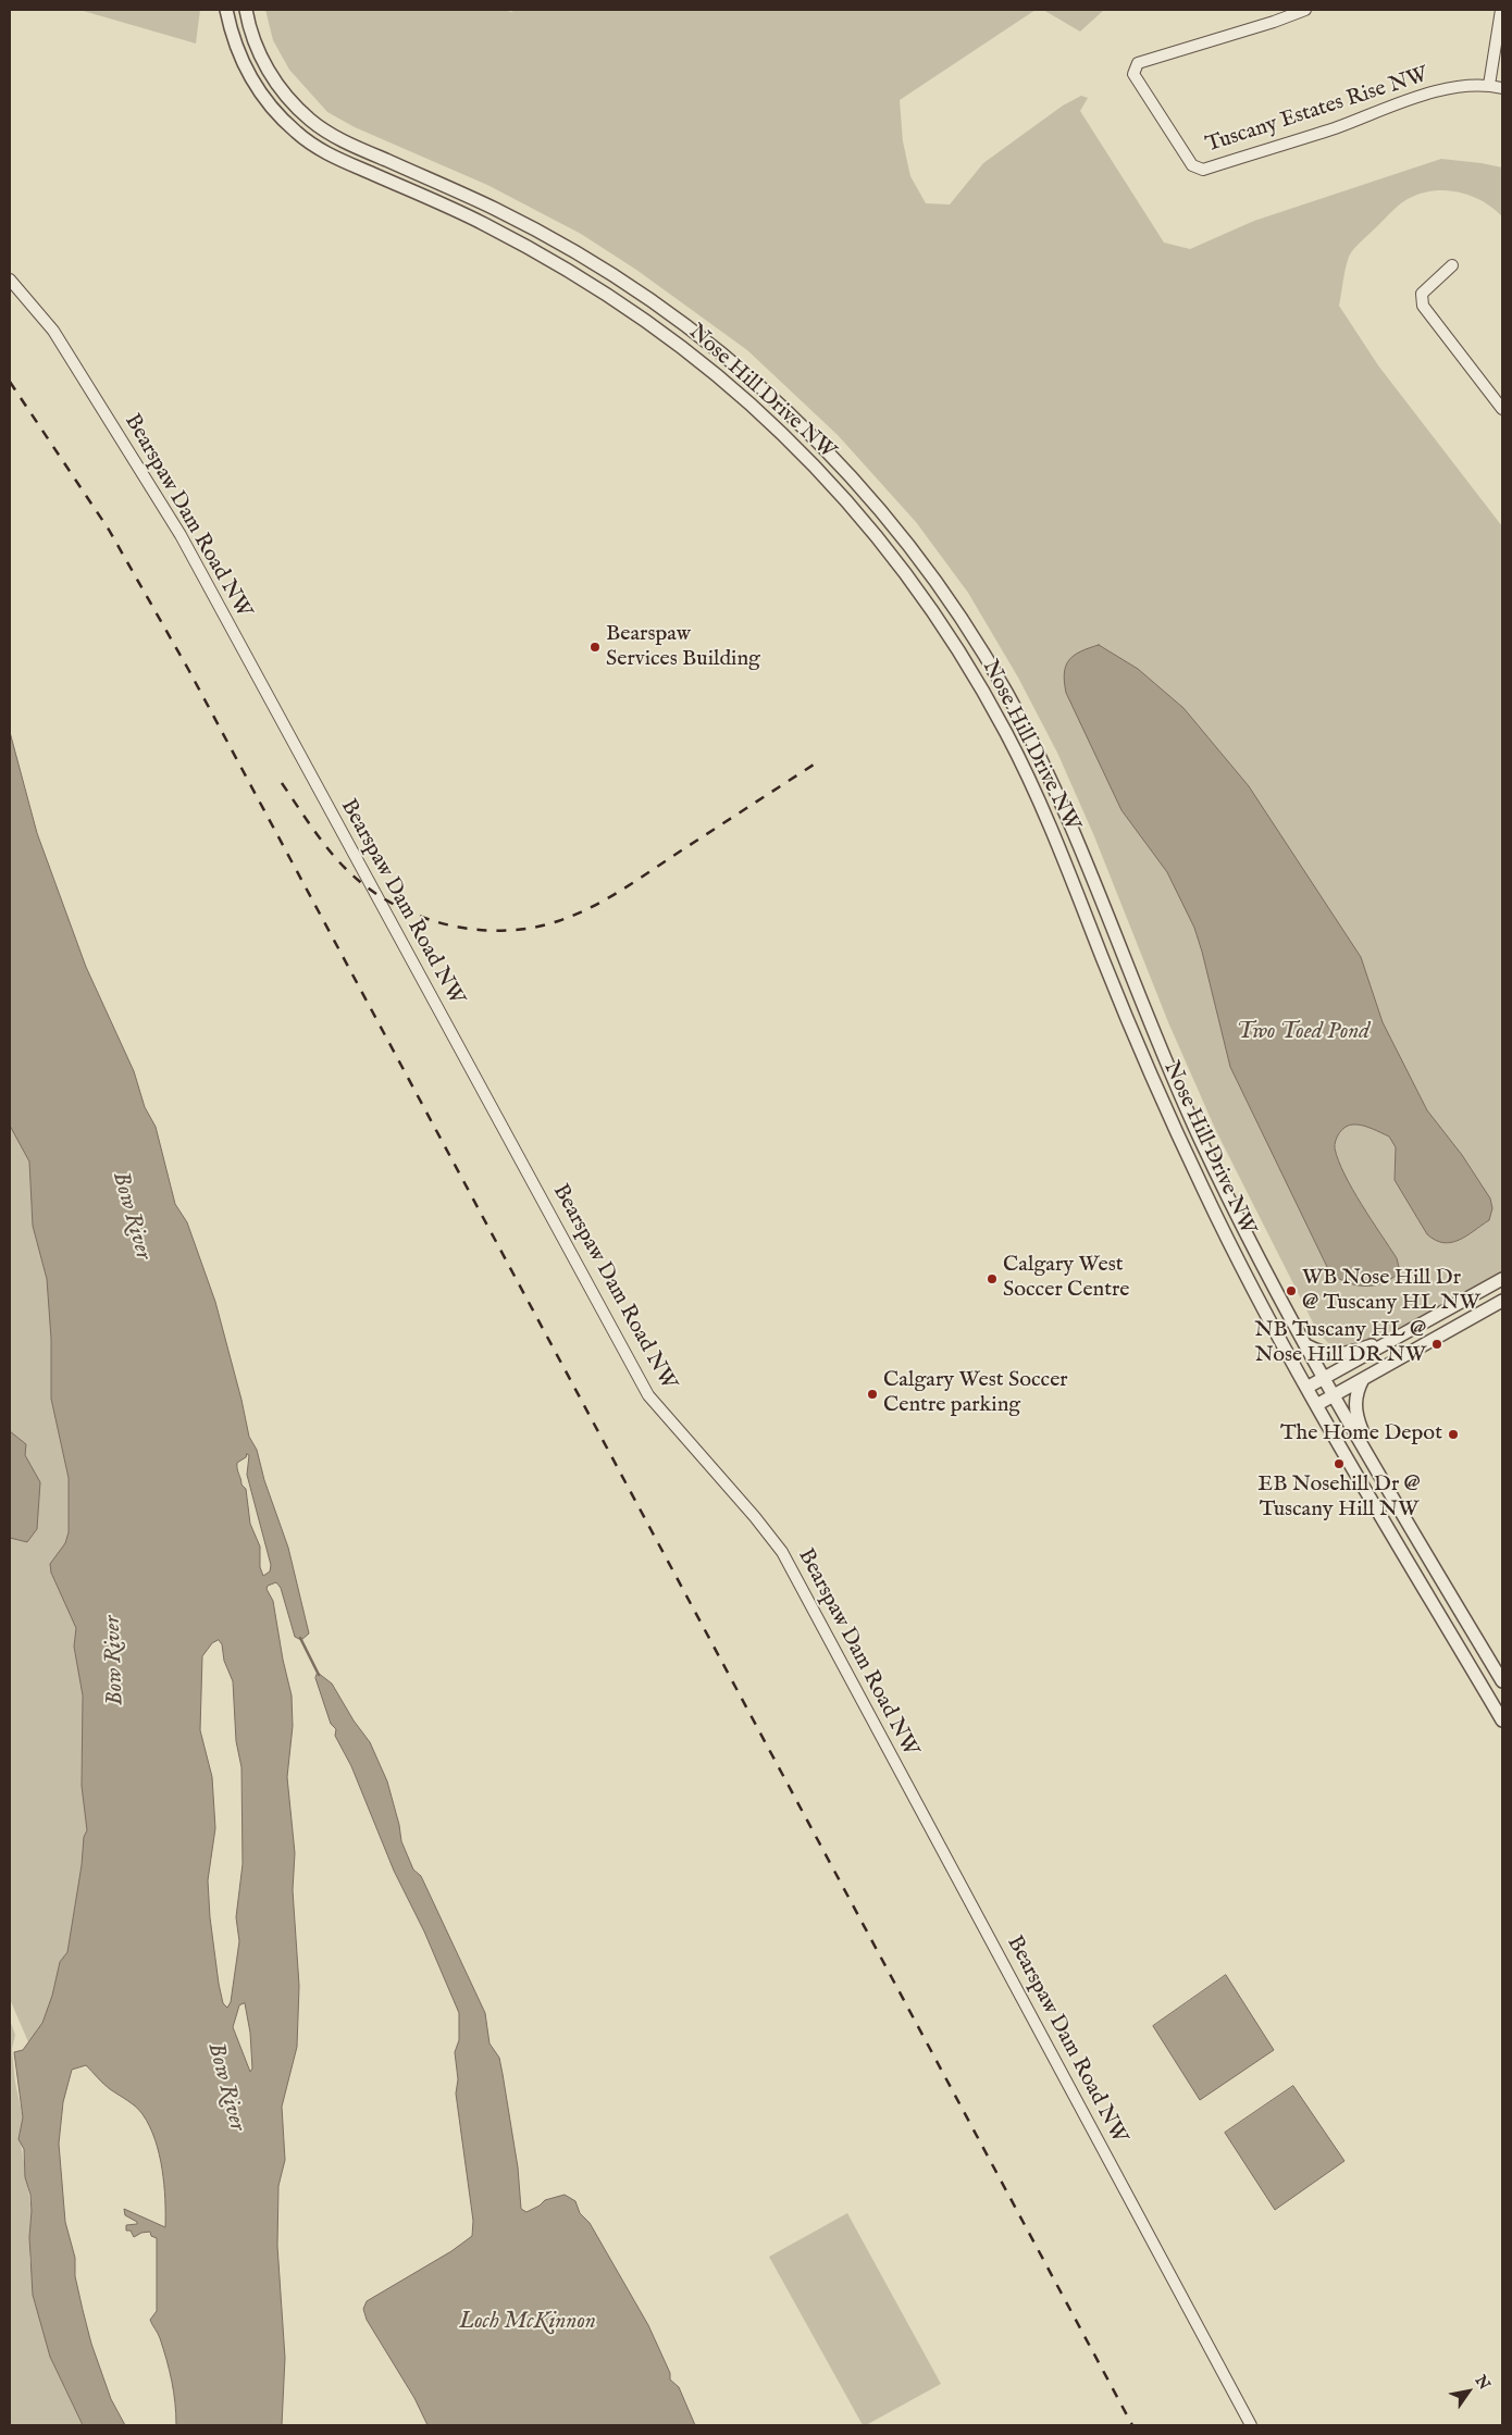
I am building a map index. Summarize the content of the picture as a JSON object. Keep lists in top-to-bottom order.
{
  "streets": {
    "street": ["Tuscany Estates Rise NW", "Nose Hill Drive NW", "Bearspaw Dam Road NW"]
  },
  "water": ["Two Toed Pond", "Bow River", "Loch McKinnon"],
  "places": [
    "Bearspaw Services Building",
    "Calgary West Soccer Centre",
    "WB Nose Hill Dr @ Tuscany HL NW",
    "NB Tuscany HL @ Nose Hill DR NW",
    "Calgary West Soccer Centre parking",
    "The Home Depot",
    "EB Nosehill Dr @ Tuscany Hill NW"
  ],
  "north": "top right"
}
